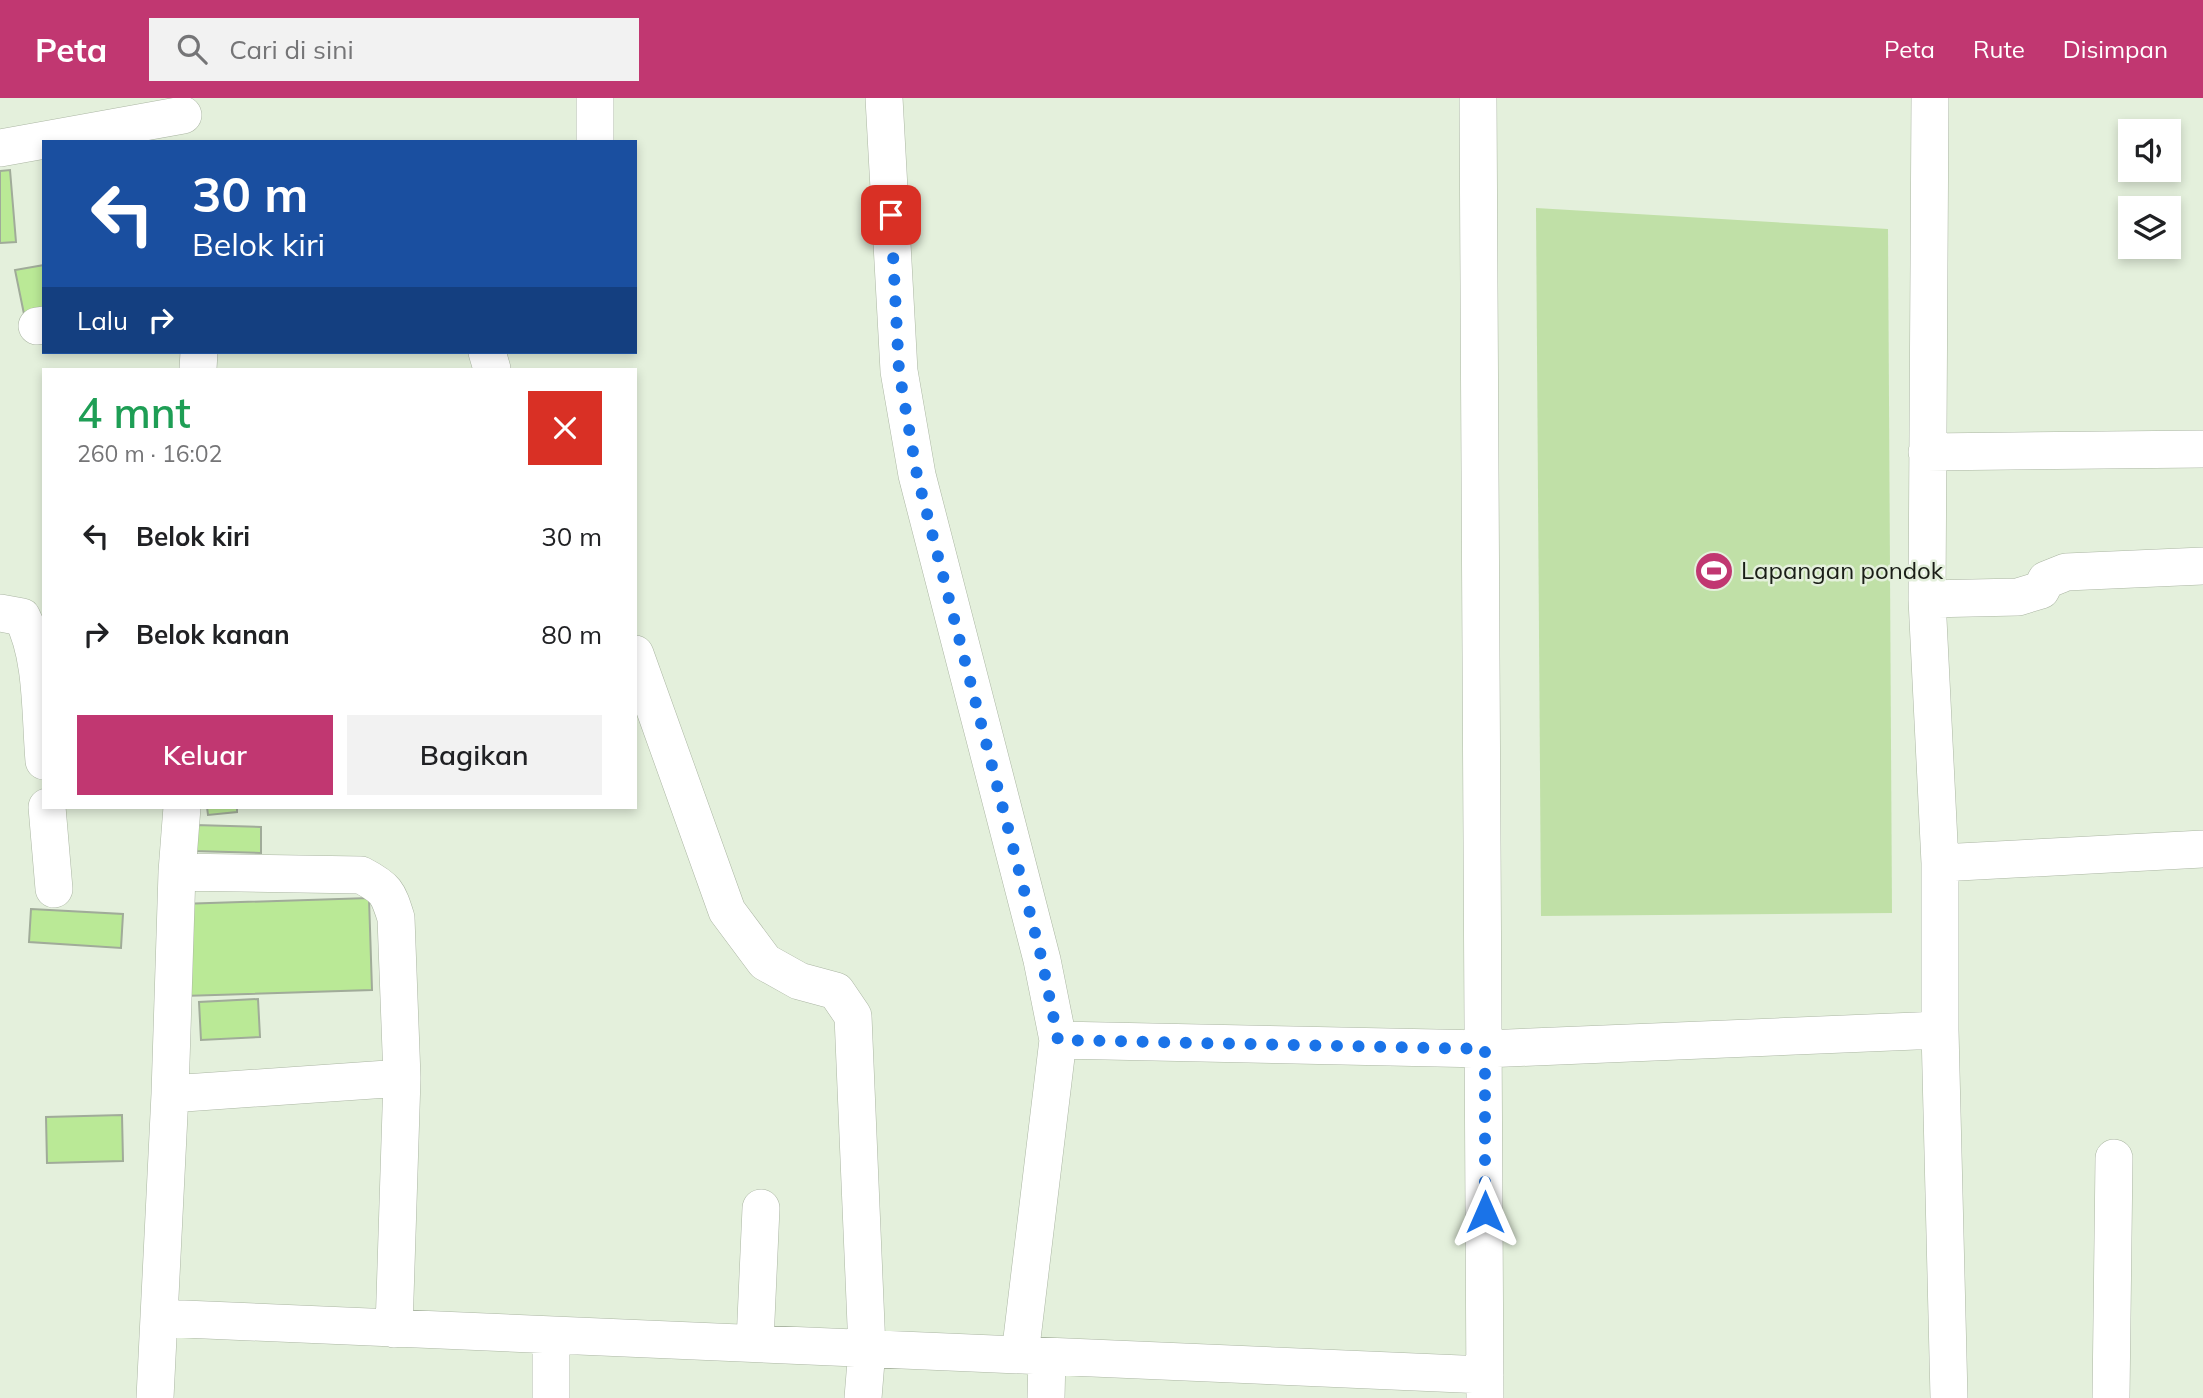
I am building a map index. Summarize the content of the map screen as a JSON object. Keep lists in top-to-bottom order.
{
  "places": {
    "sports": ["Lapangan pondok"]
  },
  "page": {
    "header": "Peta",
    "search": "Cari di sini",
    "nav": ["Peta", "Rute", "Disimpan"],
    "turn": ["30 m", "Belok kiri"],
    "then": "Lalu",
    "heading": ["4 mnt", "260 m · 16:02"],
    "list": [
      {
        "name": "Belok kiri",
        "value": "30 m"
      },
      {
        "name": "Belok kanan",
        "value": "80 m"
      }
    ],
    "buttons": ["Keluar", "Bagikan"]
  }
}
